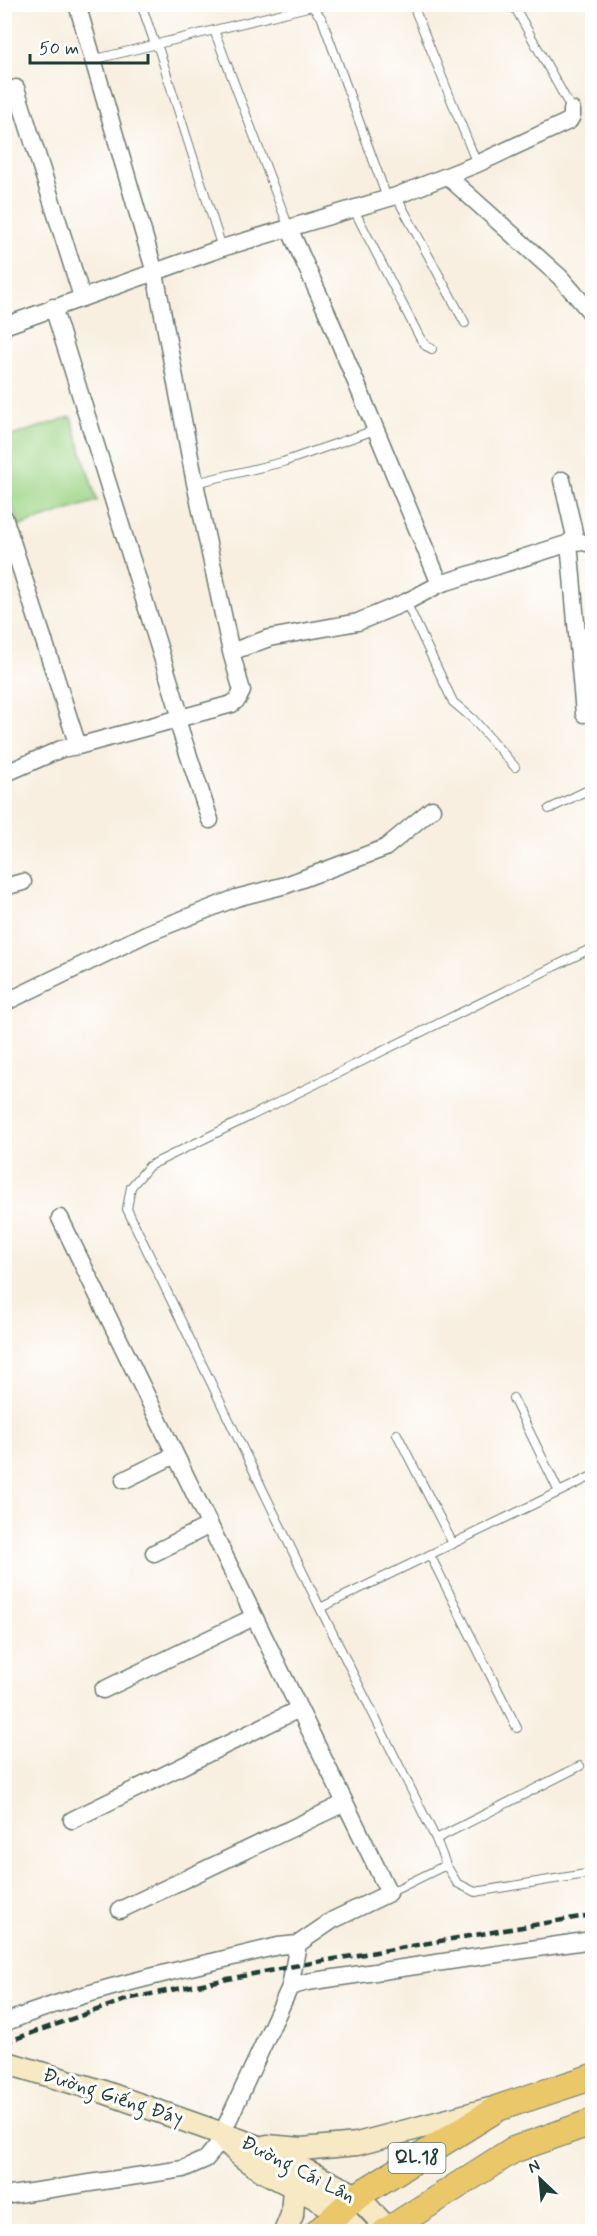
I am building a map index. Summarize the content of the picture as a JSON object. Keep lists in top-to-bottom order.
{
  "streets": {
    "main road": ["Đường Giếng Đáy", "QL.18", "Đường Cái Lân"]
  },
  "crossings": [
    ["Đường Giếng Đáy", "Đường Cái Lân"],
    ["QL.18", "Đường Cái Lân"]
  ],
  "scale_bar": "50 m",
  "north": "top left"
}
